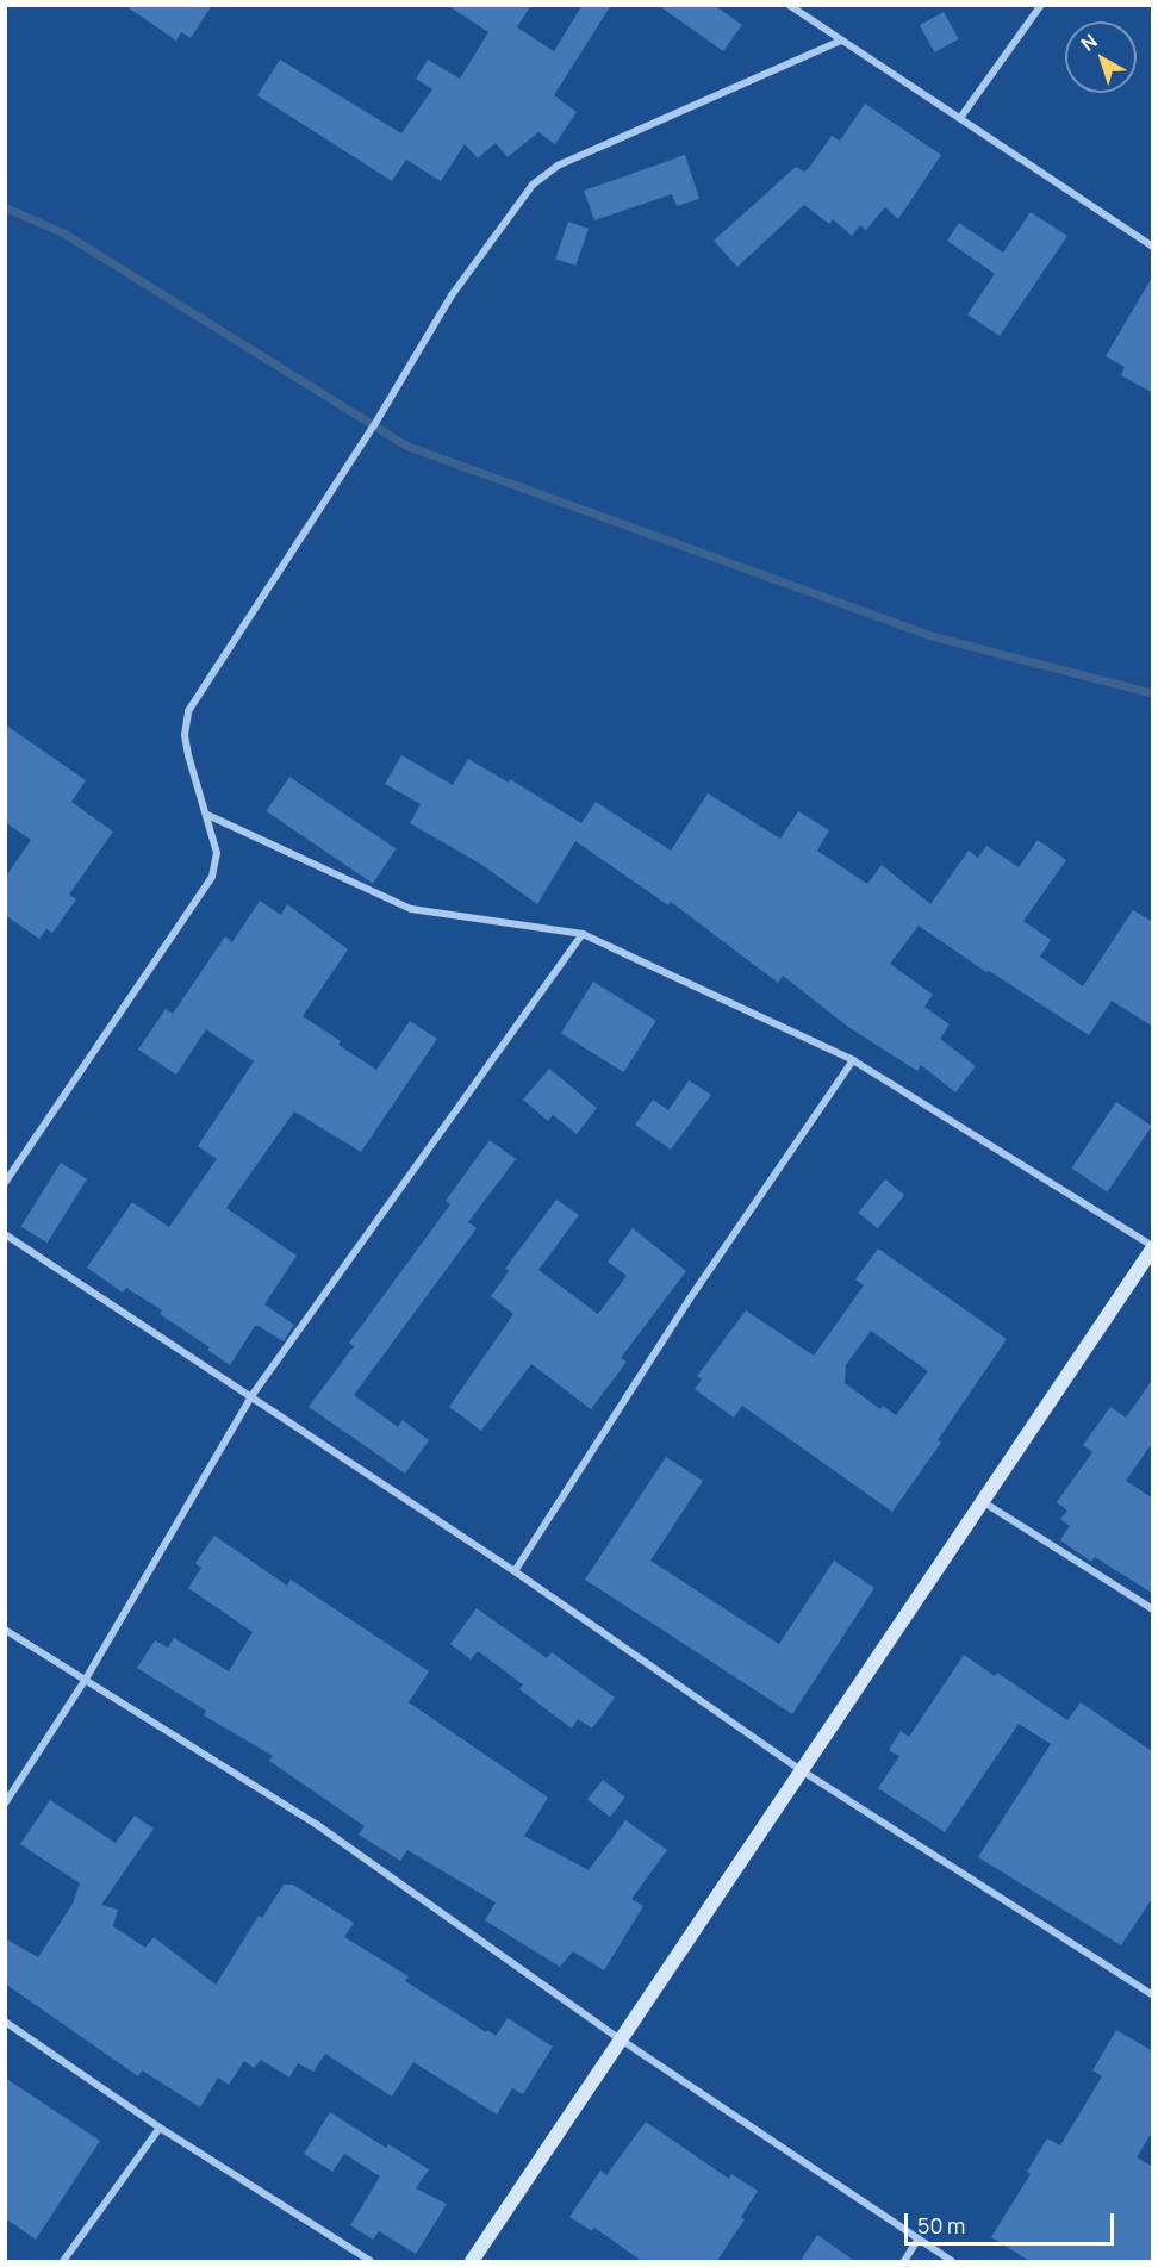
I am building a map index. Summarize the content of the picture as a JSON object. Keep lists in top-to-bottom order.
{
  "scale_bar": "50 m",
  "north": "top left"
}
